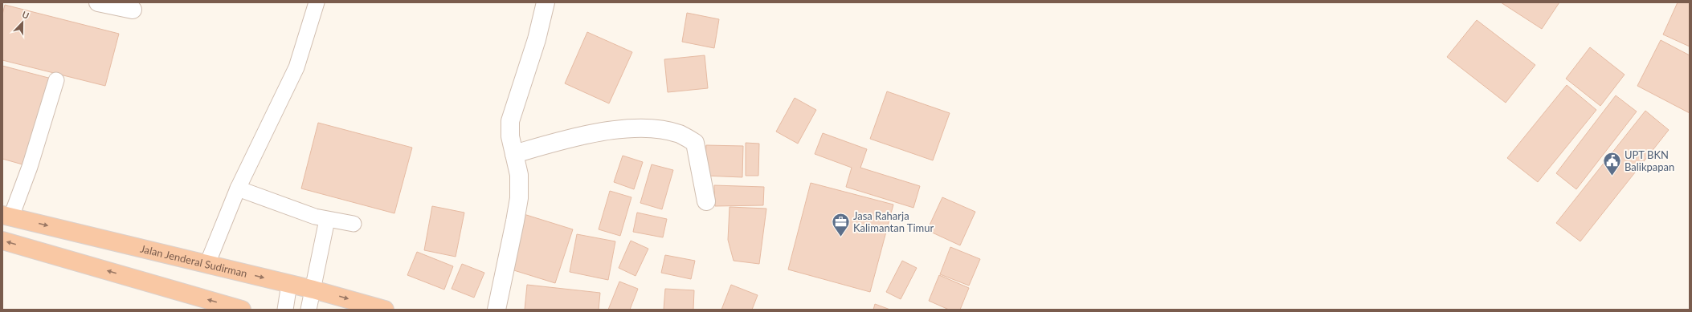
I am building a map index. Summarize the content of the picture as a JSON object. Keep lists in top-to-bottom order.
{
  "streets": {
    "highway": ["Jalan Jenderal Sudirman"]
  },
  "places": {
    "public building": ["UPT BKN Balikpapan"],
    "office": ["Jasa Raharja Kalimantan Timur"]
  },
  "north": "top"
}
